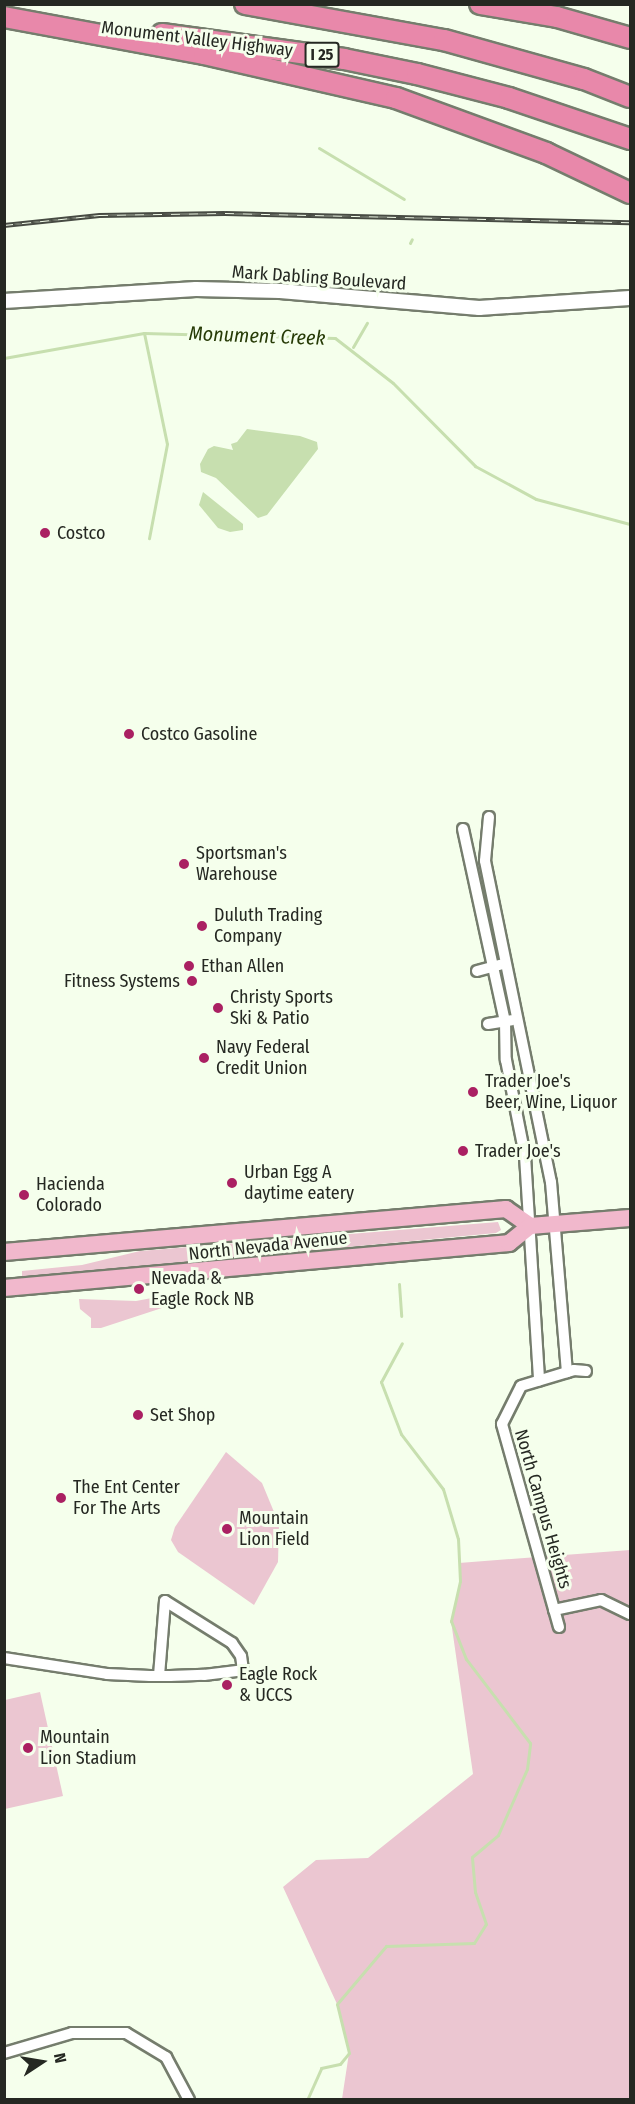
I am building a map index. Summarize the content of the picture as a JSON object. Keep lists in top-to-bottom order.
{
  "streets": {
    "highway": ["Monument Valley Highway", "I 25"],
    "main road": ["North Nevada Avenue"],
    "street": ["Mark Dabling Boulevard", "North Campus Heights"]
  },
  "water": ["Monument Creek"],
  "places": [
    "Costco",
    "Costco Gasoline",
    "Sportsman's Warehouse",
    "Duluth Trading Company",
    "Ethan Allen",
    "Fitness Systems",
    "Christy Sports Ski & Patio",
    "Navy Federal Credit Union",
    "Trader Joe's Beer, Wine, Liquor",
    "Trader Joe's",
    "Urban Egg A daytime eatery",
    "Hacienda Colorado",
    "Nevada & Eagle Rock NB",
    "Set Shop",
    "The Ent Center For The Arts",
    "Mountain Lion Field",
    "Eagle Rock & UCCS",
    "Mountain Lion Stadium"
  ],
  "north": "right"
}
